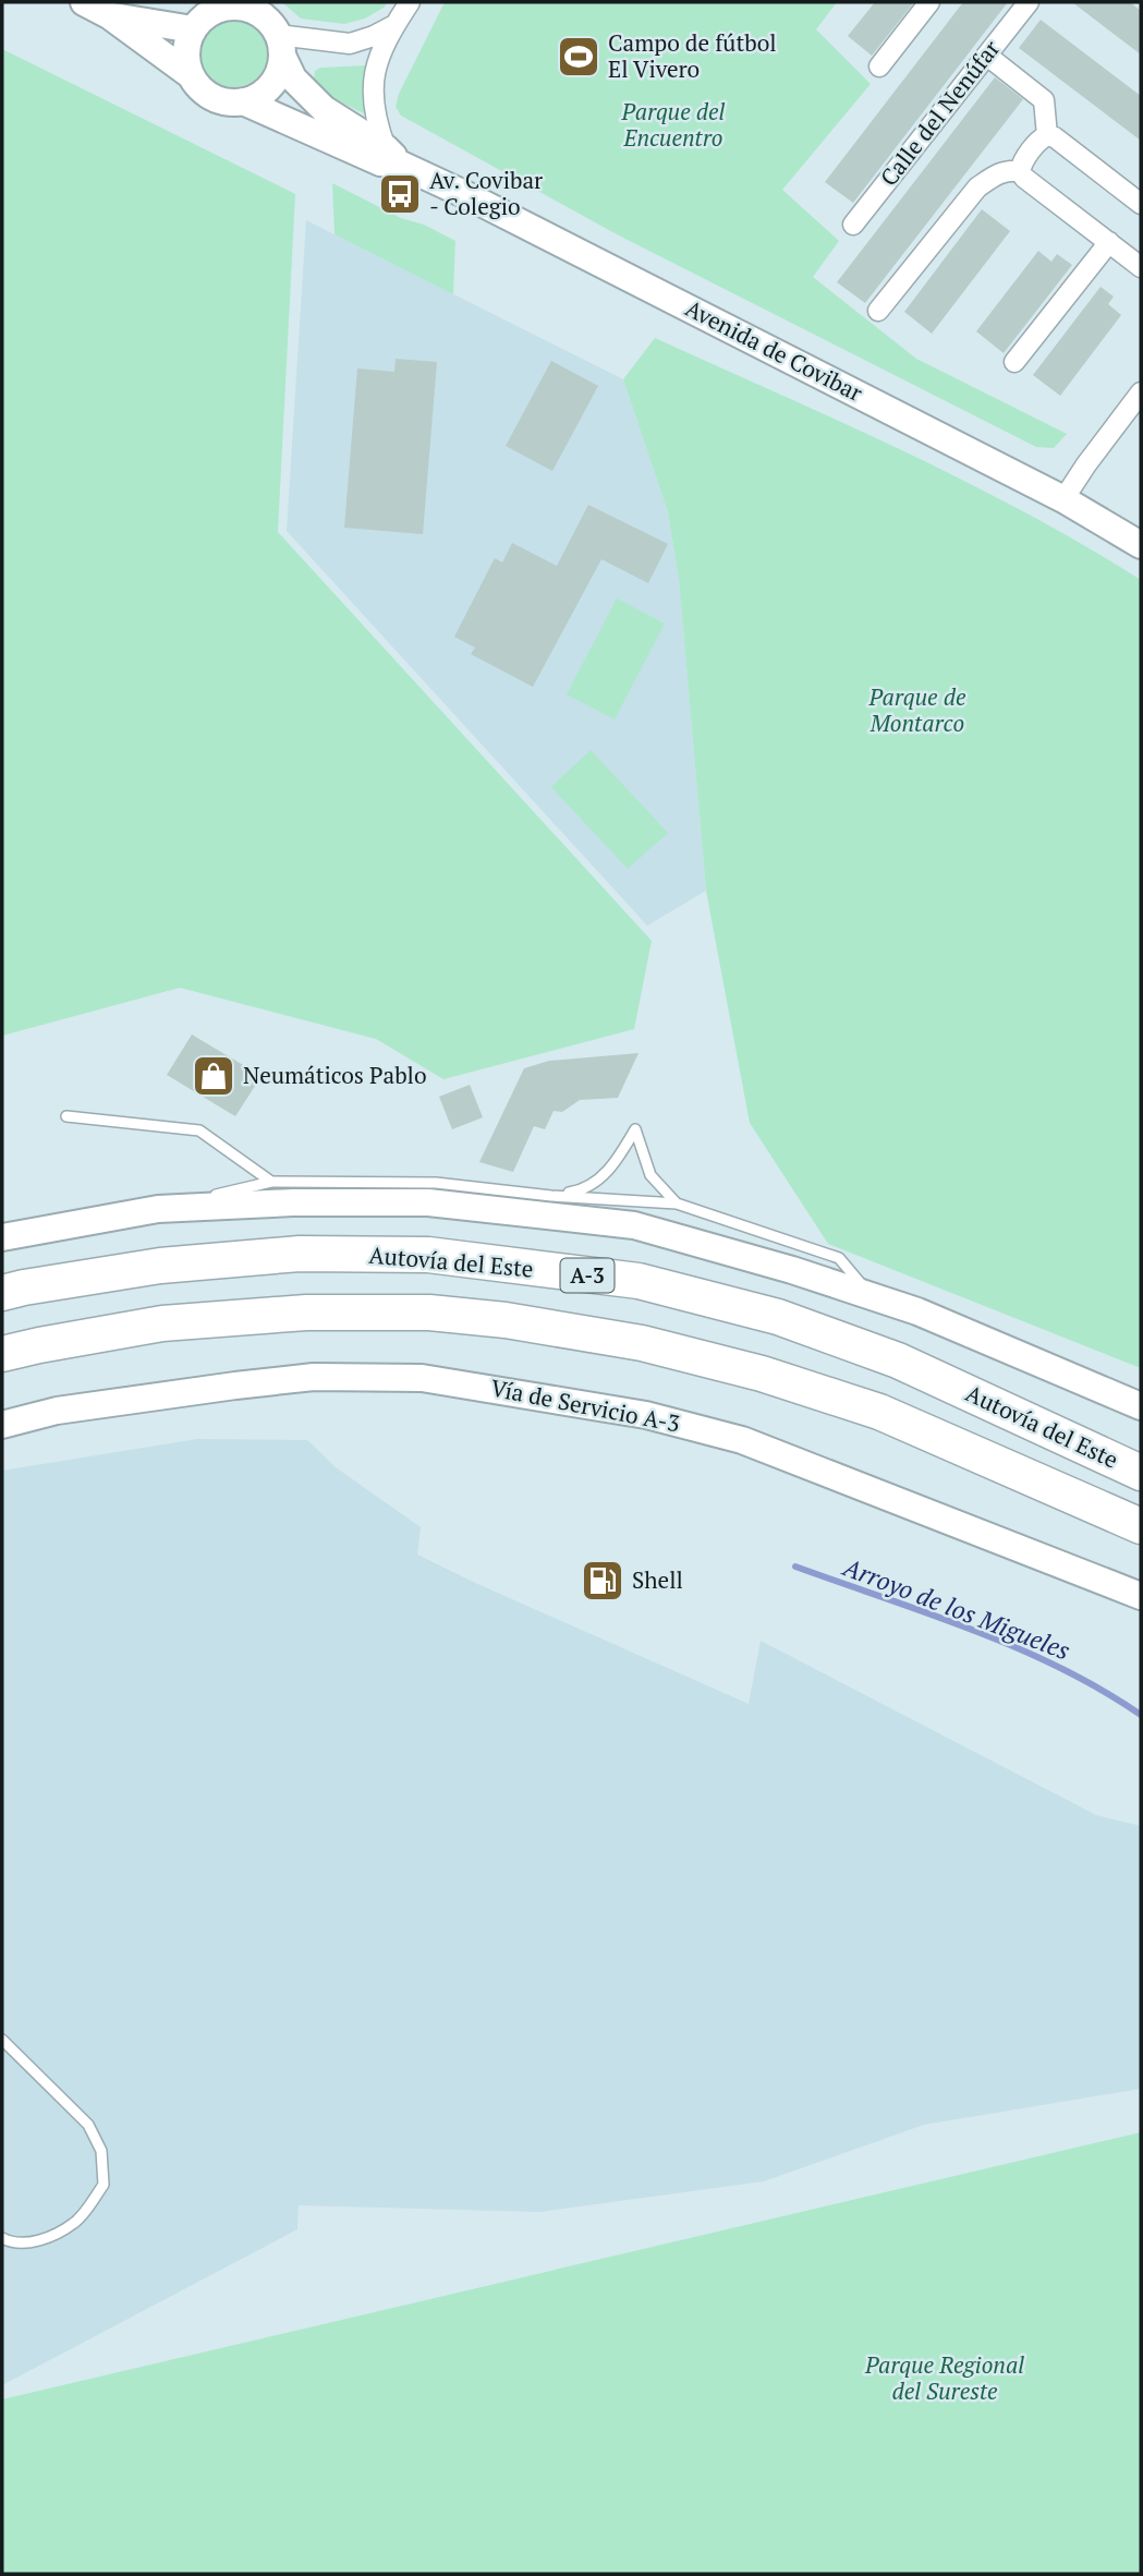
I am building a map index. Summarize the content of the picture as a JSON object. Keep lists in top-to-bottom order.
{
  "streets": {
    "highway": ["Autovía del Este", "A-3"],
    "main road": ["Avenida de Covibar", "Vía de Servicio A-3"],
    "street": ["Calle del Nenúfar"]
  },
  "water": ["Arroyo de los Migueles"],
  "parks": ["Parque del Encuentro", "Parque de Montarco", "Parque Regional del Sureste"],
  "places": {
    "sports": ["Campo de fútbol El Vivero"],
    "bus stop": ["Av. Covibar - Colegio"],
    "shop": ["Neumáticos Pablo"],
    "fuel station": ["Shell"]
  }
}
